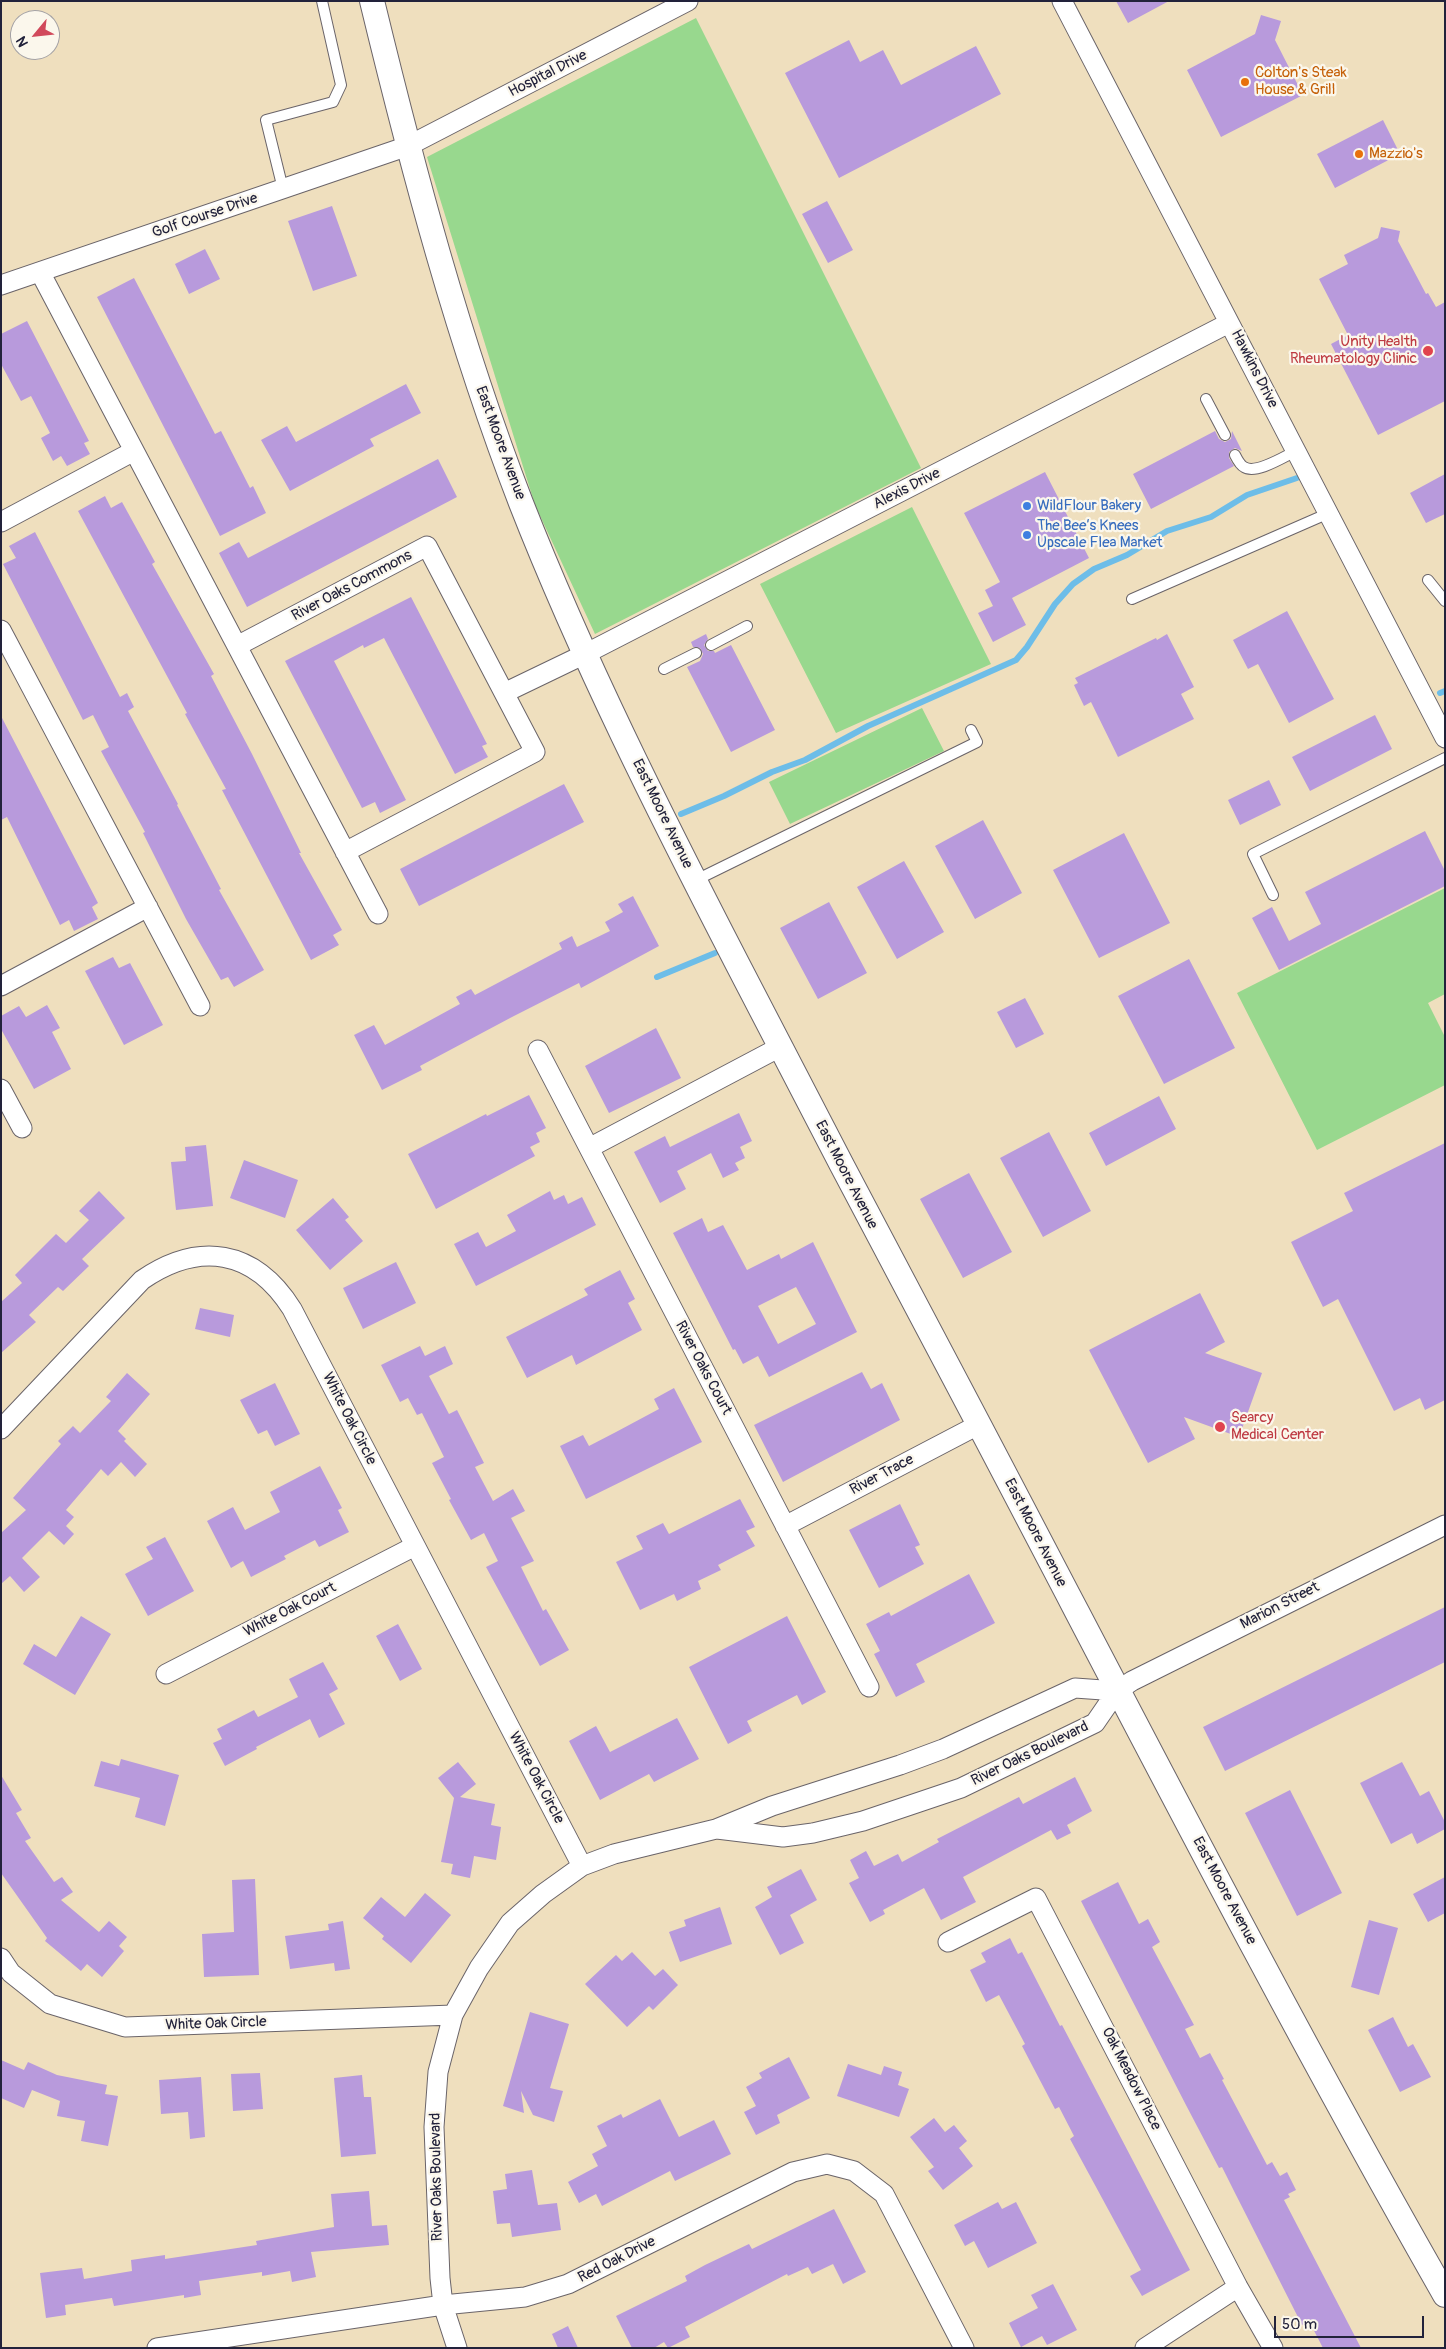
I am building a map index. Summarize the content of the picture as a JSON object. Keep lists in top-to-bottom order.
{
  "streets": {
    "street": [
      "Hospital Drive",
      "Golf Course Drive",
      "Hawkins Drive",
      "East Moore Avenue",
      "Alexis Drive",
      "River Oaks Commons",
      "River Oaks Court",
      "White Oak Circle",
      "River Trace",
      "Marion Street",
      "White Oak Court",
      "River Oaks Boulevard",
      "Oak Meadow Place",
      "Red Oak Drive"
    ]
  },
  "crossings": [
    ["Hospital Drive", "Golf Course Drive"],
    ["Hospital Drive", "East Moore Avenue"],
    ["Golf Course Drive", "East Moore Avenue"],
    ["Hawkins Drive", "Alexis Drive"],
    ["East Moore Avenue", "Alexis Drive"],
    ["East Moore Avenue", "River Trace"],
    ["East Moore Avenue", "Marion Street"],
    ["East Moore Avenue", "River Oaks Boulevard"],
    ["River Oaks Court", "River Trace"],
    ["White Oak Circle", "White Oak Court"],
    ["White Oak Circle", "River Oaks Boulevard"],
    ["Marion Street", "River Oaks Boulevard"],
    ["River Oaks Boulevard", "Red Oak Drive"]
  ],
  "places": [
    "Colton's Steak House & Grill",
    "Mazzio's",
    "Unity Health Rheumatology Clinic",
    "WildFlour Bakery",
    "The Bee’s Knees Upscale Flea Market",
    "Searcy Medical Center"
  ],
  "scale_bar": "50 m",
  "north": "bottom left"
}
